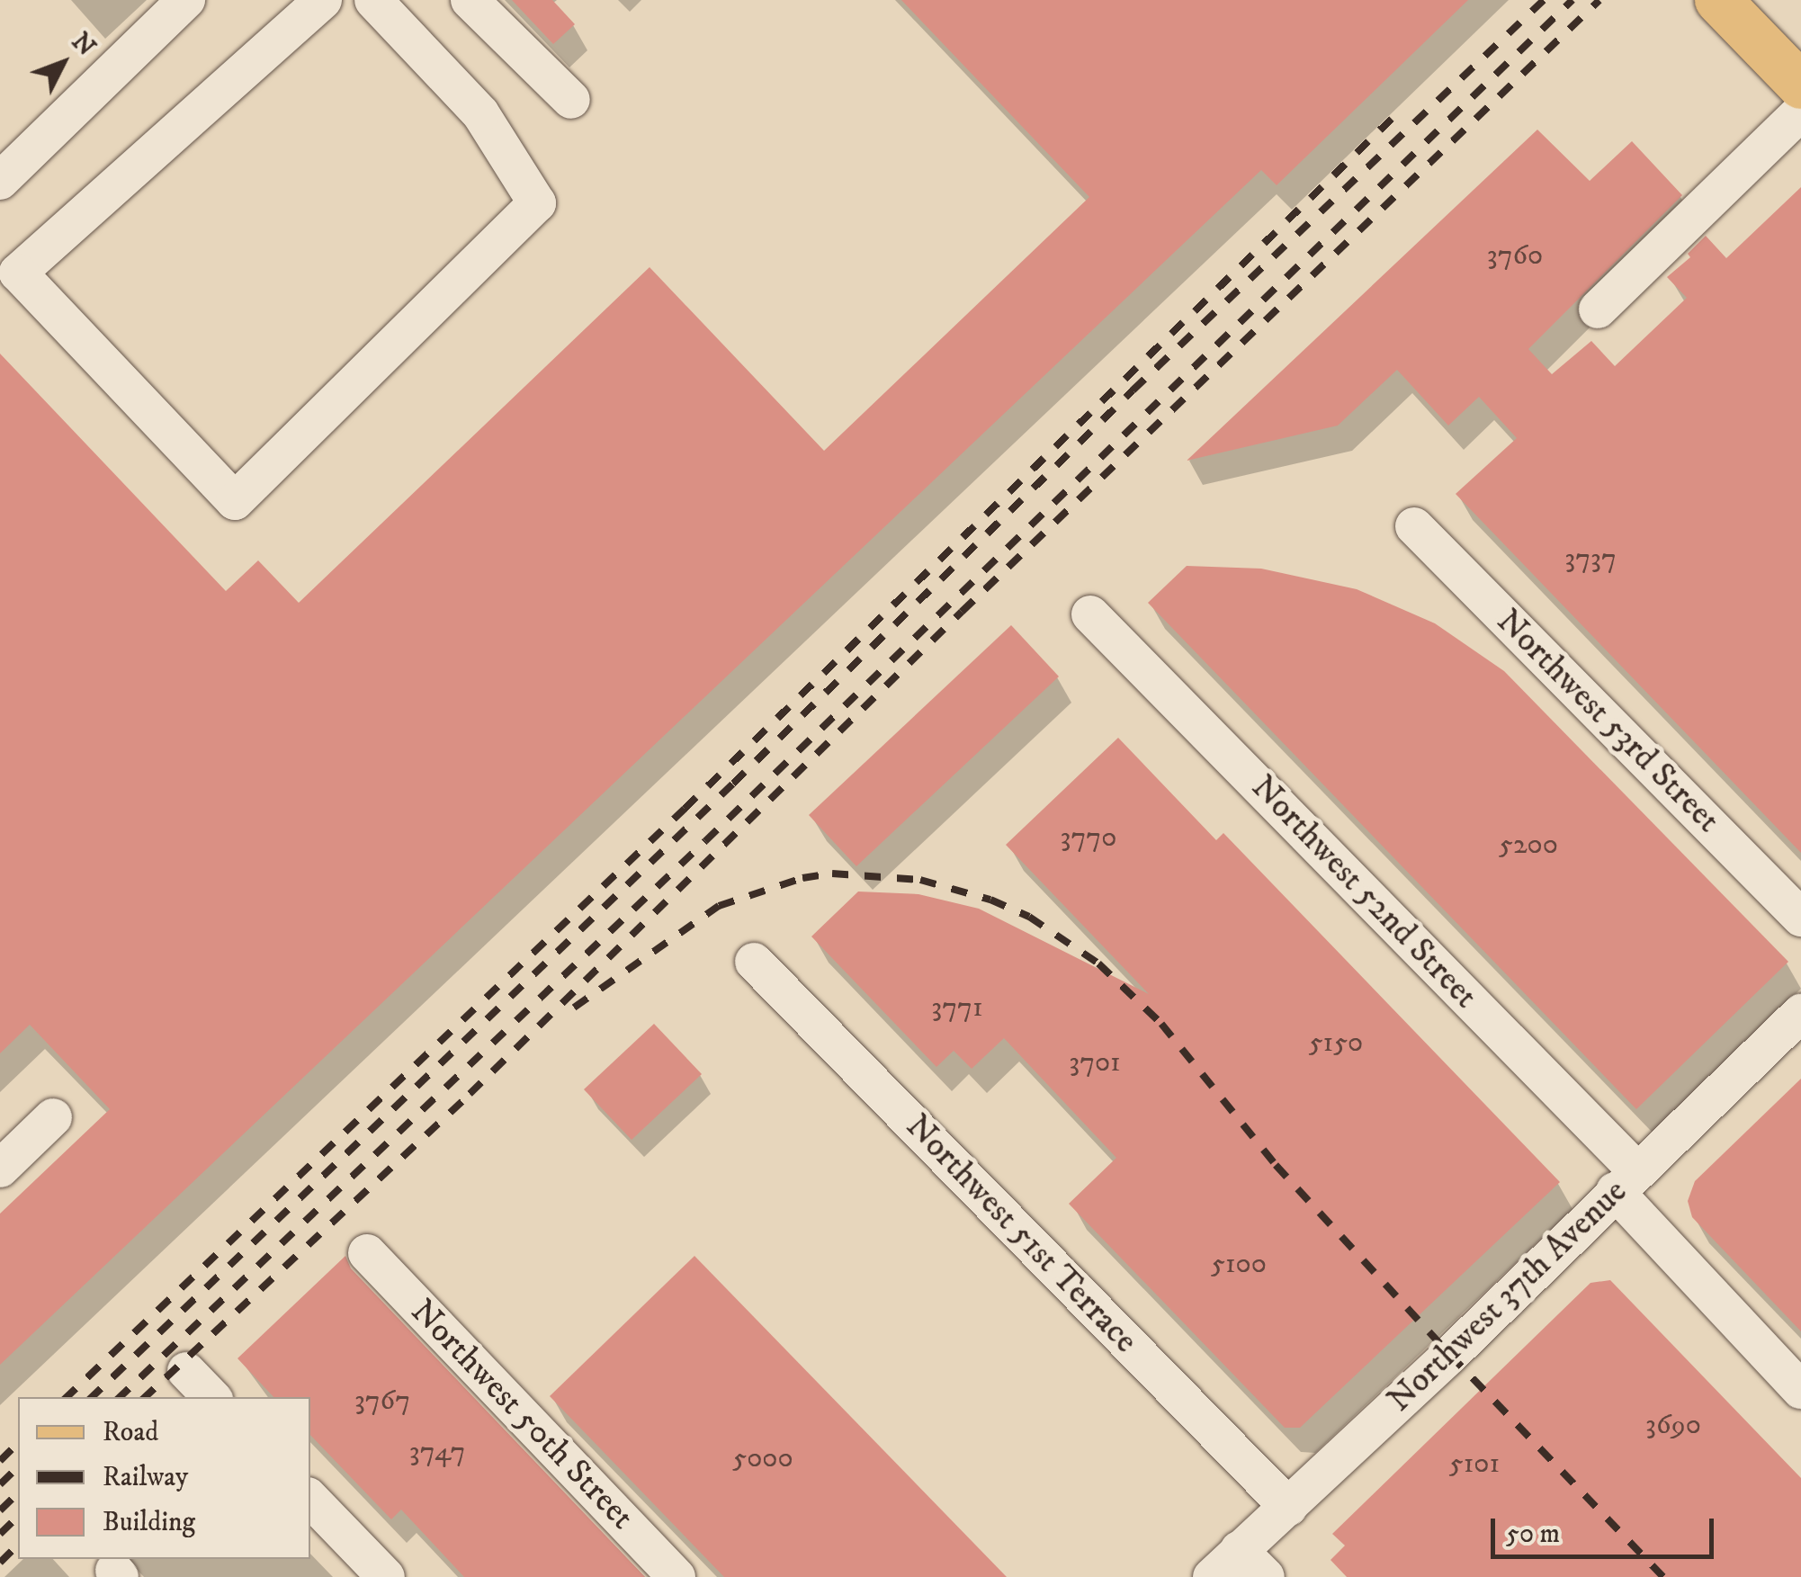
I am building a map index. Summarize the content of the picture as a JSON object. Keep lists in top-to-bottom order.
{
  "streets": {
    "street": [
      "Northwest 53rd Street",
      "Northwest 52nd Street",
      "Northwest 51st Terrace",
      "Northwest 37th Avenue",
      "Northwest 50th Street"
    ]
  },
  "crossings": [
    ["Northwest 52nd Street", "Northwest 37th Avenue"],
    ["Northwest 51st Terrace", "Northwest 37th Avenue"]
  ],
  "house_numbers": [
    "3760",
    "3737",
    "3770",
    "5200",
    "3771",
    "5150",
    "3701",
    "5100",
    "3767",
    "3690",
    "3747",
    "5000",
    "5101"
  ],
  "legend": ["Road", "Railway", "Building"],
  "scale_bar": "50 m",
  "north": "top right"
}
